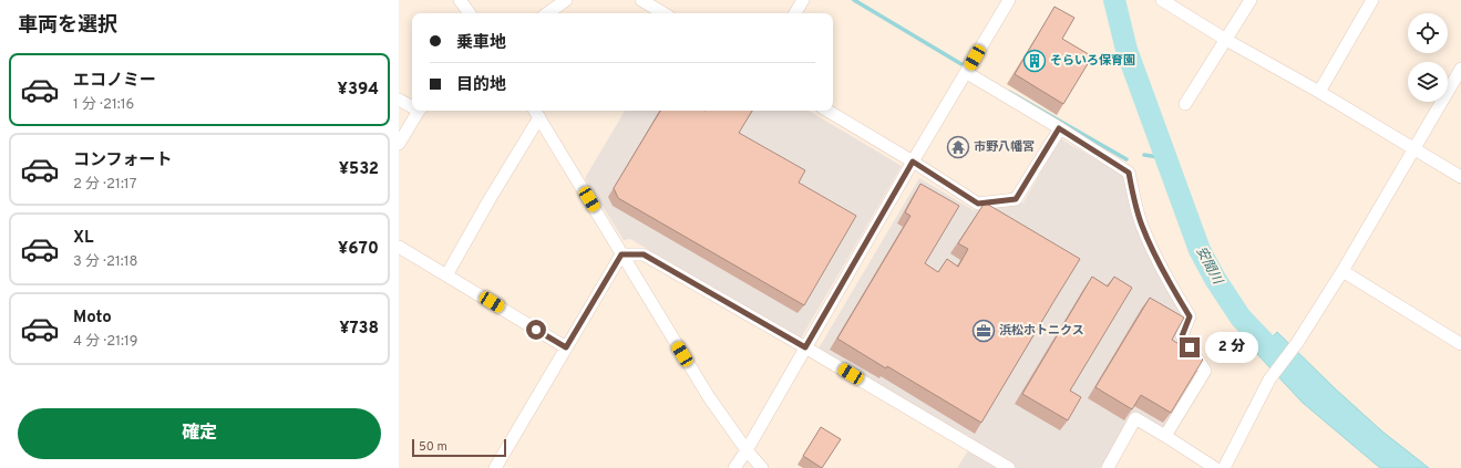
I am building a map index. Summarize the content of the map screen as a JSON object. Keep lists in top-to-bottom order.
{
  "water": ["安間川"],
  "places": {
    "building": ["そらいろ保育園"],
    "temple": ["市野八幡宮"],
    "office": ["浜松ホトニクス"]
  },
  "scale_bar": "50 m",
  "page": {
    "heading": "車両を選択",
    "banner": ["乗車地", "目的地"],
    "list": [
      {
        "name": "エコノミー",
        "note": "1 分 · 21:16",
        "value": "¥394"
      },
      {
        "name": "コンフォート",
        "note": "2 分 · 21:17",
        "value": "¥532"
      },
      {
        "name": "XL",
        "note": "3 分 · 21:18",
        "value": "¥670"
      },
      {
        "name": "Moto",
        "note": "4 分 · 21:19",
        "value": "¥738"
      }
    ],
    "bubble": "2 分",
    "buttons": "確定",
    "scale": "50 m"
  }
}
